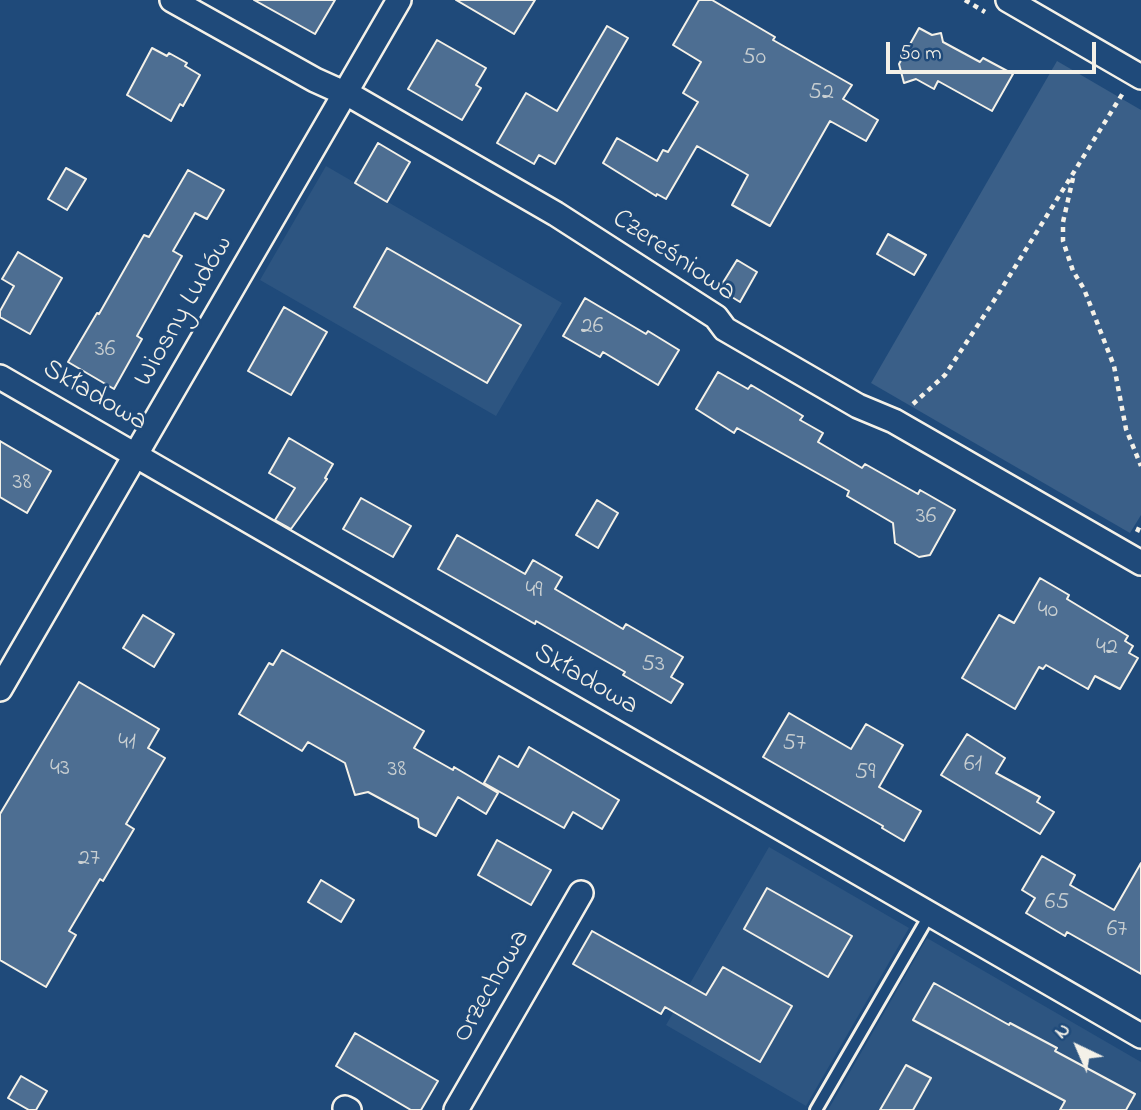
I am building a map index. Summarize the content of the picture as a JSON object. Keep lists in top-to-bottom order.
{
  "streets": {
    "street": [
      "Czereśniowa",
      "Wiosny Ludów",
      "Składowa",
      "Orzechowa"
    ]
  },
  "crossings": [
    ["Czereśniowa", "Wiosny Ludów"],
    ["Wiosny Ludów", "Składowa"]
  ],
  "house_numbers": [
    "50",
    "52",
    "26",
    "36",
    "38",
    "36",
    "49",
    "40",
    "42",
    "53",
    "41",
    "57",
    "61",
    "43",
    "38",
    "59",
    "27",
    "65",
    "67"
  ],
  "scale_bar": "50 m",
  "north": "top left"
}
